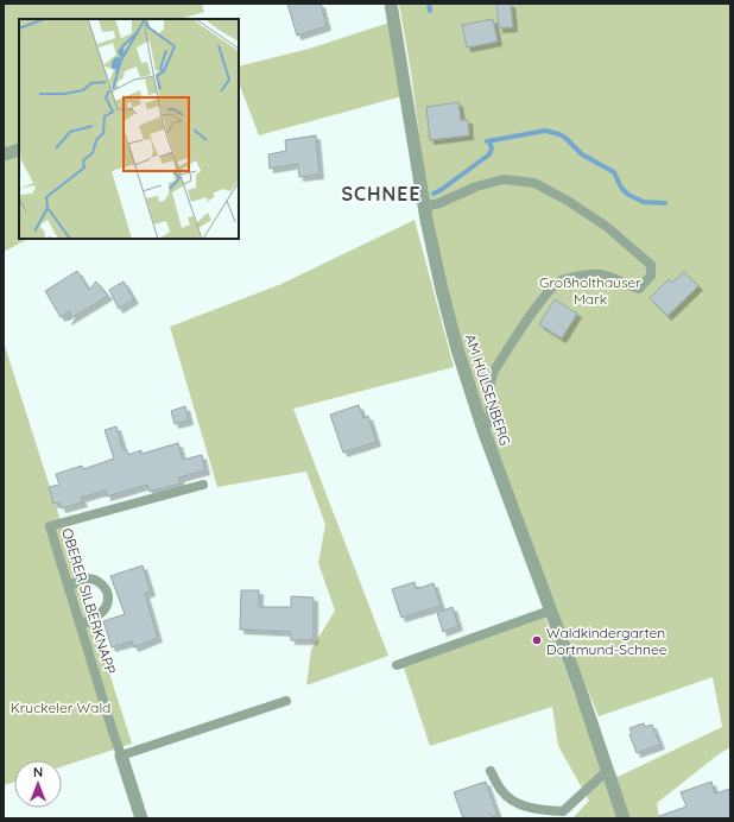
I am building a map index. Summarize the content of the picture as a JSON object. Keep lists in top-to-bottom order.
{
  "streets": {
    "street": ["AM HÜLSENBERG", "OBERER SILBERKNAPP"]
  },
  "districts": ["SCHNEE"],
  "parks": ["Großholthauser Mark", "Kruckeler Wald"],
  "places": ["Waldkindergarten Dortmund-Schnee"],
  "north": "top"
}
